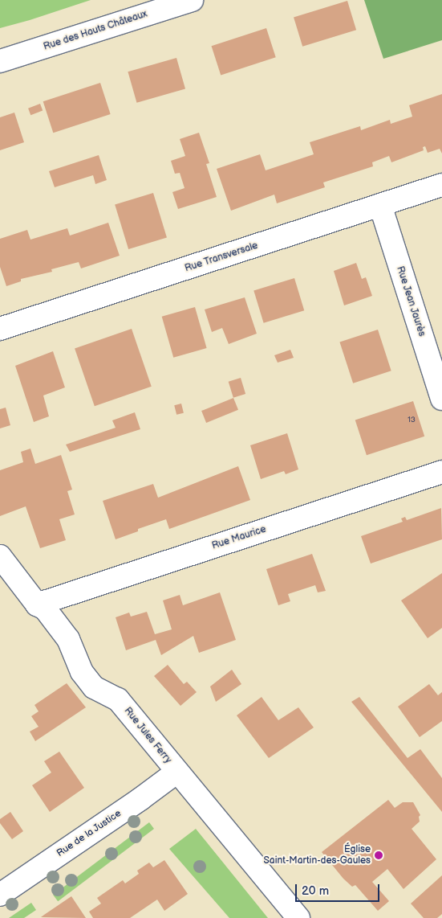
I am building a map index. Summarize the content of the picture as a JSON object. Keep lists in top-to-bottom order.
{
  "streets": {
    "street": [
      "Rue des Hauts Châteaux",
      "Rue Transversale",
      "Rue Jean Jaurès",
      "Rue Maurice",
      "Rue Jules Ferry",
      "Rue de la Justice"
    ]
  },
  "crossings": [
    ["Rue Transversale", "Rue Jean Jaurès"],
    ["Rue Maurice", "Rue Jules Ferry"],
    ["Rue Jules Ferry", "Rue de la Justice"]
  ],
  "places": ["Église Saint-Martin-des-Gaules"],
  "house_numbers": ["13"],
  "scale_bar": "20 m"
}
